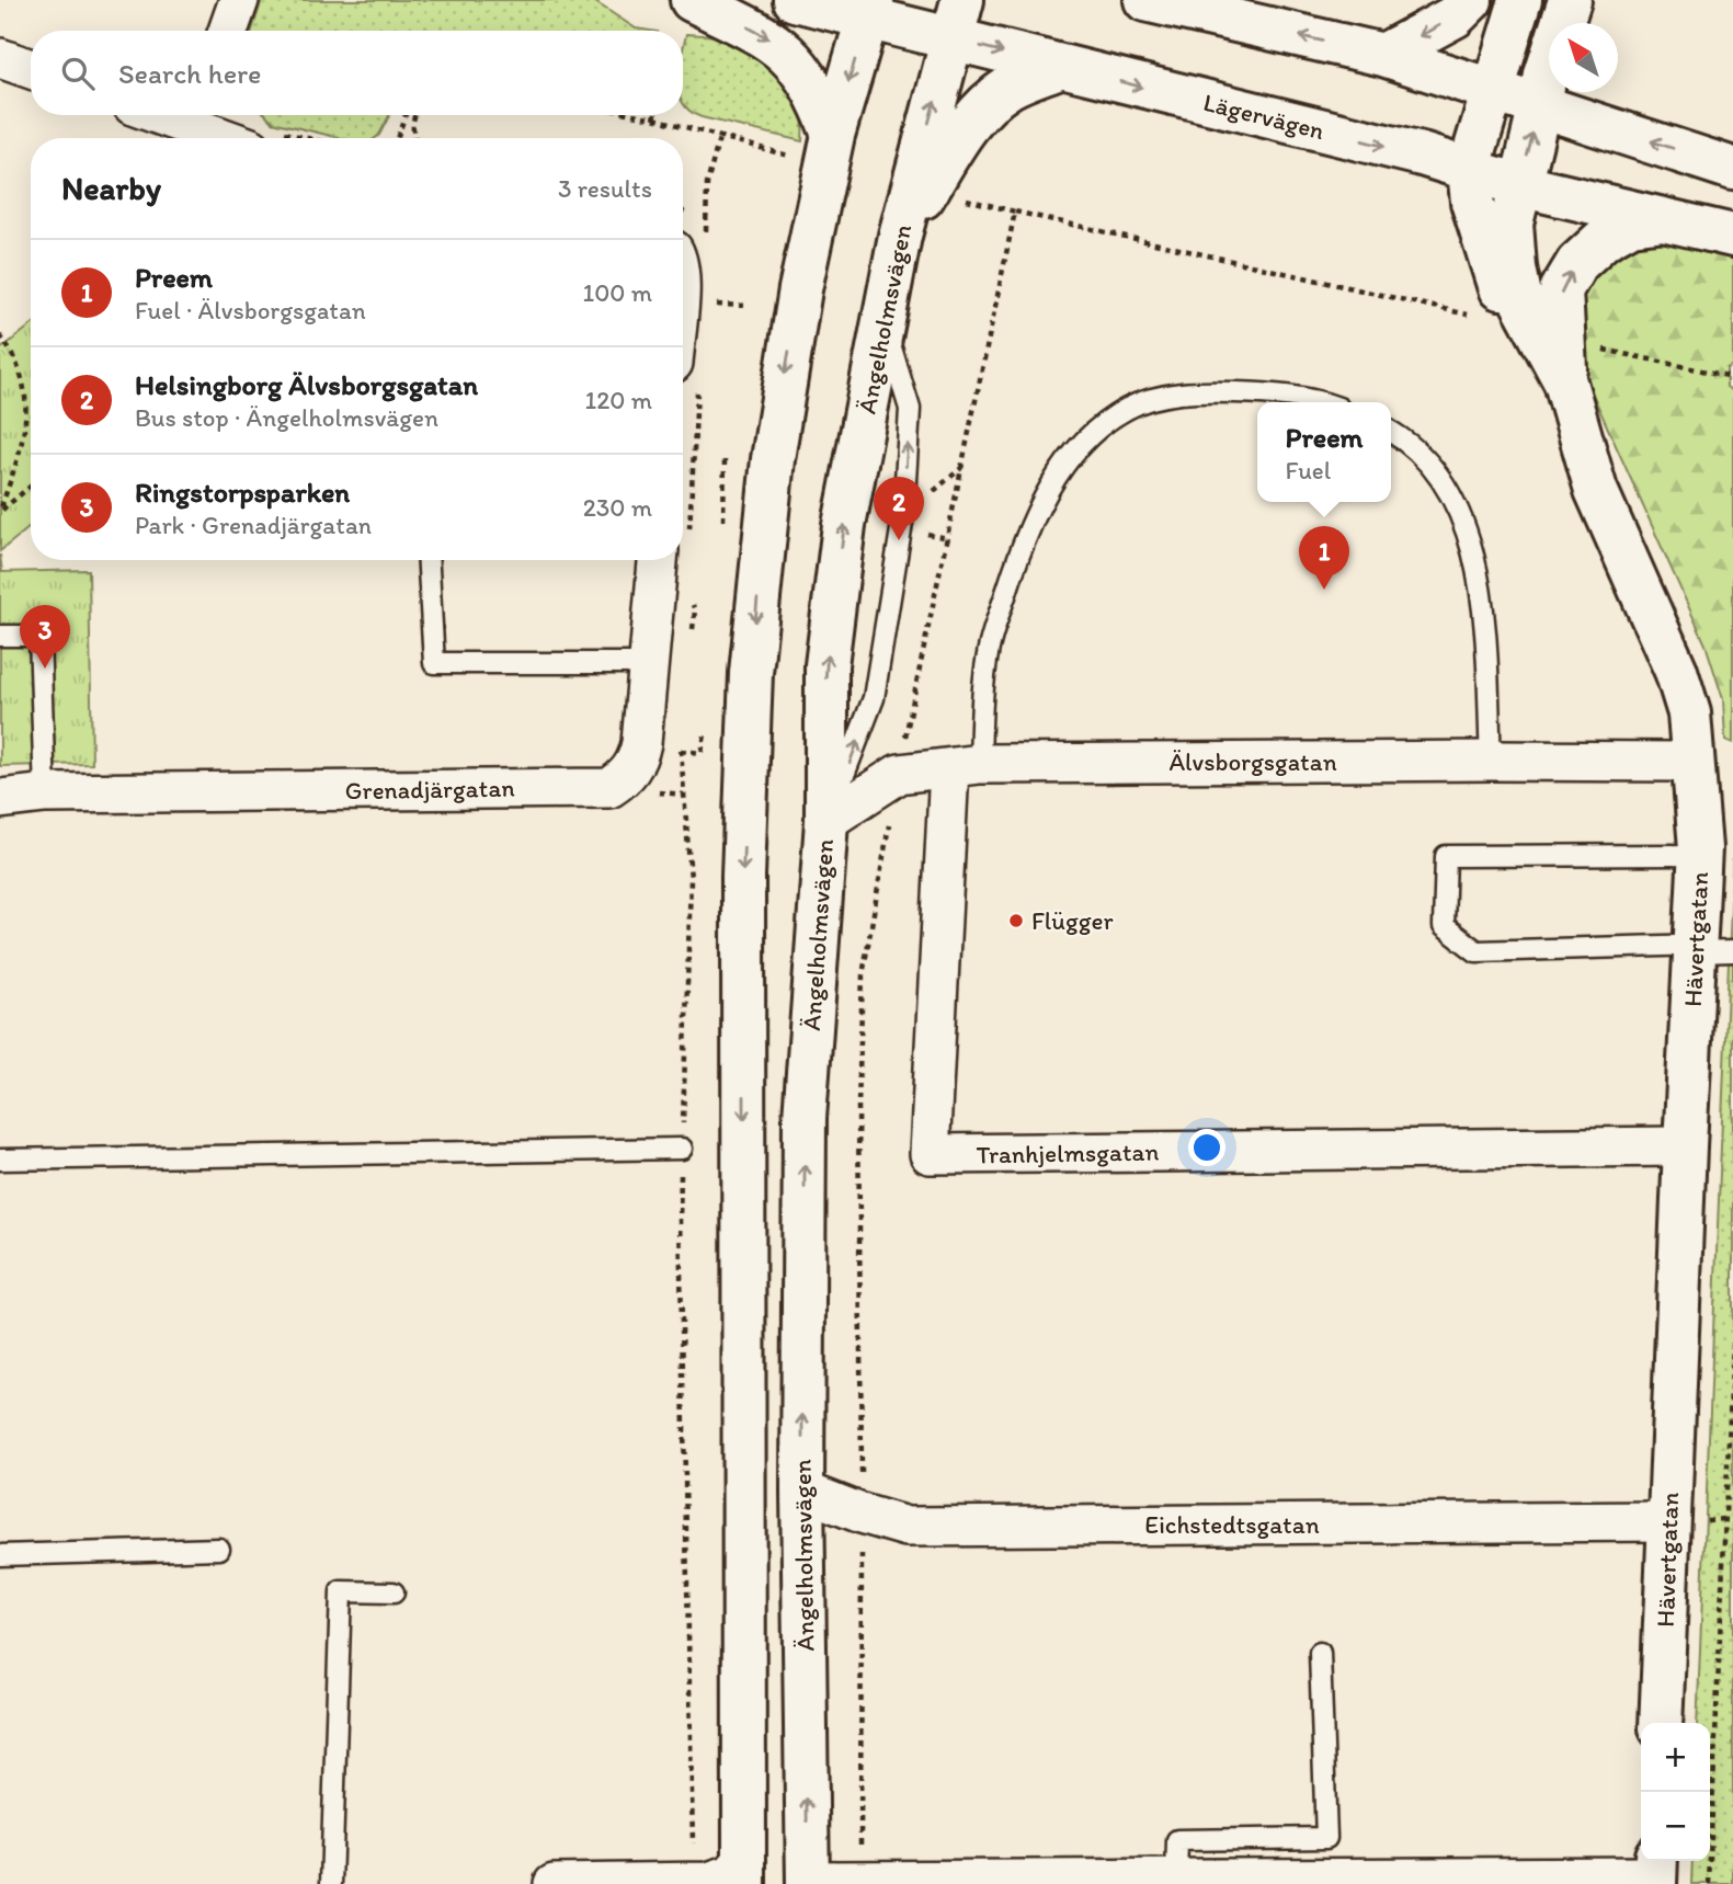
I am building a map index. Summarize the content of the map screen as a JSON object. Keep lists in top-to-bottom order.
{
  "streets": {
    "main road": ["Lägervägen", "Ängelholmsvägen", "Hävertgatan"],
    "street": [
      "Älvsborgsgatan",
      "Grenadjärgatan",
      "Tranhjelmsgatan",
      "Eichstedtsgatan"
    ]
  },
  "crossings": [
    ["Lägervägen", "Ängelholmsvägen"],
    ["Lägervägen", "Hävertgatan"],
    ["Ängelholmsvägen", "Älvsborgsgatan"],
    ["Ängelholmsvägen", "Eichstedtsgatan"],
    ["Älvsborgsgatan", "Hävertgatan"],
    ["Älvsborgsgatan", "Tranhjelmsgatan"],
    ["Hävertgatan", "Tranhjelmsgatan"],
    ["Hävertgatan", "Eichstedtsgatan"]
  ],
  "places": ["Flügger"],
  "north": "top left",
  "page": {
    "search": "Search here",
    "heading": ["Nearby", "3 results"],
    "list": [
      {
        "mark": "1",
        "name": "Preem",
        "note": "Fuel · Älvsborgsgatan",
        "value": "100 m"
      },
      {
        "mark": "2",
        "name": "Helsingborg Älvsborgsgatan",
        "note": "Bus stop · Ängelholmsvägen",
        "value": "120 m"
      },
      {
        "mark": "3",
        "name": "Ringstorpsparken",
        "note": "Park · Grenadjärgatan",
        "value": "230 m"
      }
    ],
    "popup": ["Preem", "Fuel"],
    "pins": ["2", "1", "3"],
    "map_buttons": ["+", "−"]
  }
}
